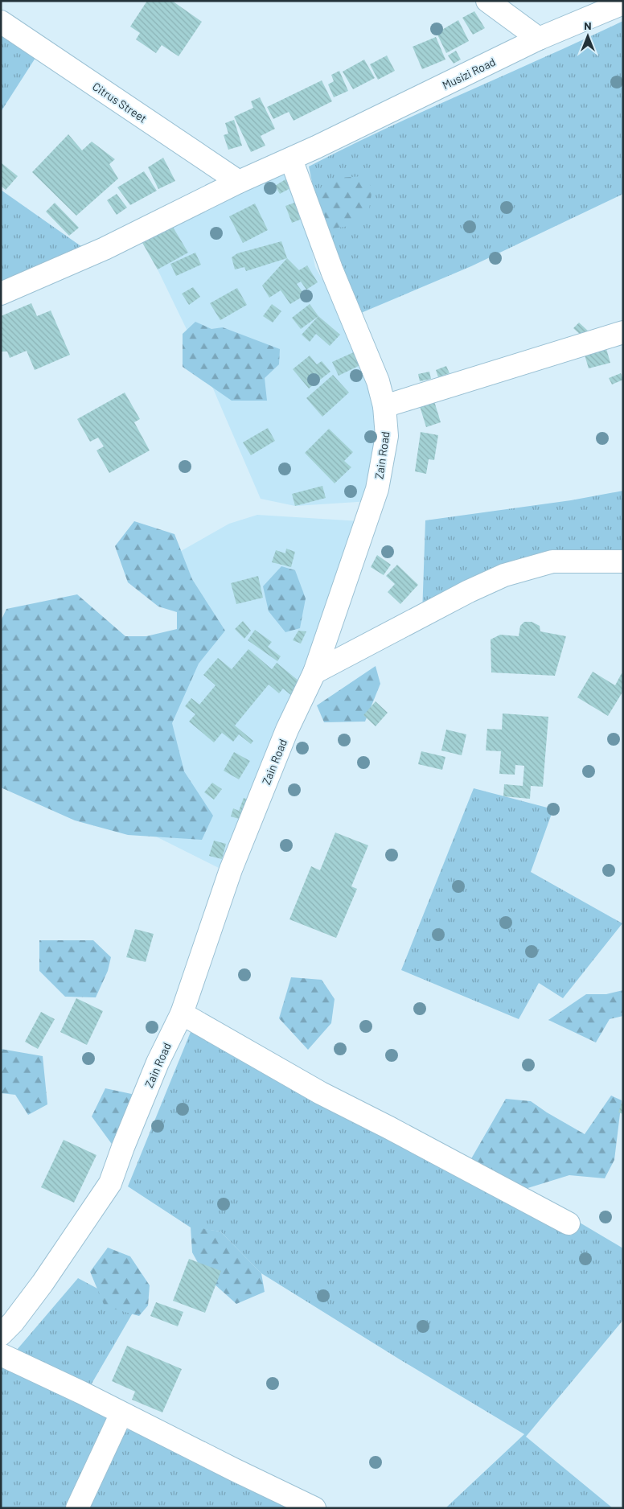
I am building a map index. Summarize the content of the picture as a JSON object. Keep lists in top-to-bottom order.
{
  "streets": {
    "street": ["Musizi Road", "Citrus Street", "Zain Road"]
  },
  "crossings": [
    ["Musizi Road", "Citrus Street"],
    ["Musizi Road", "Zain Road"]
  ],
  "north": "top"
}
